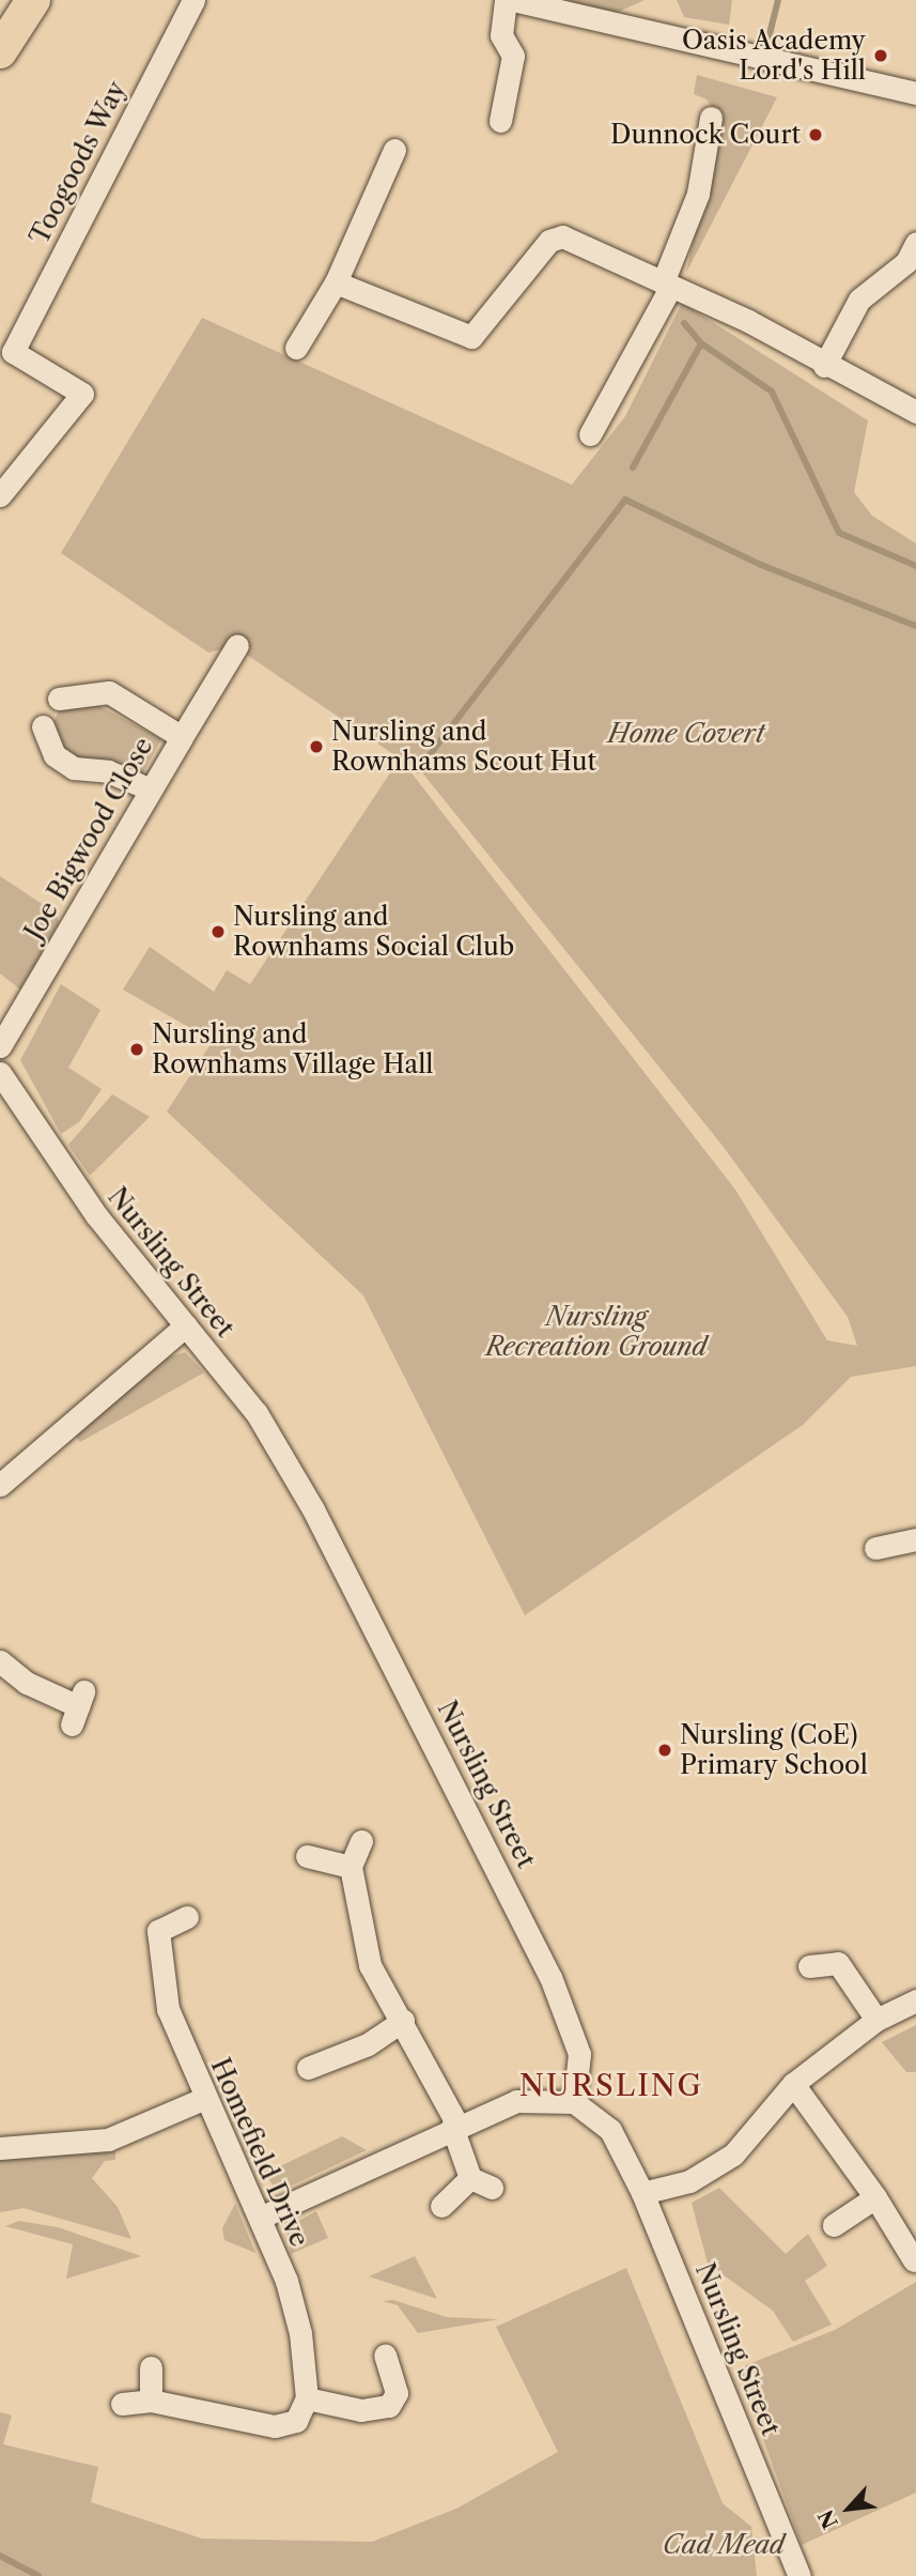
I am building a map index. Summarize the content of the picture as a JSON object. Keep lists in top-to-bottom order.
{
  "streets": {
    "street": [
      "Toogoods Way",
      "Joe Bigwood Close",
      "Nursling Street",
      "Homefield Drive"
    ]
  },
  "districts": ["NURSLING"],
  "parks": ["Home Covert", "Nursling Recreation Ground", "Cad Mead"],
  "places": [
    "Oasis Academy Lord's Hill",
    "Dunnock Court",
    "Nursling and Rownhams Scout Hut",
    "Nursling and Rownhams Social Club",
    "Nursling and Rownhams Village Hall",
    "Nursling (CoE) Primary School"
  ],
  "north": "bottom left"
}
